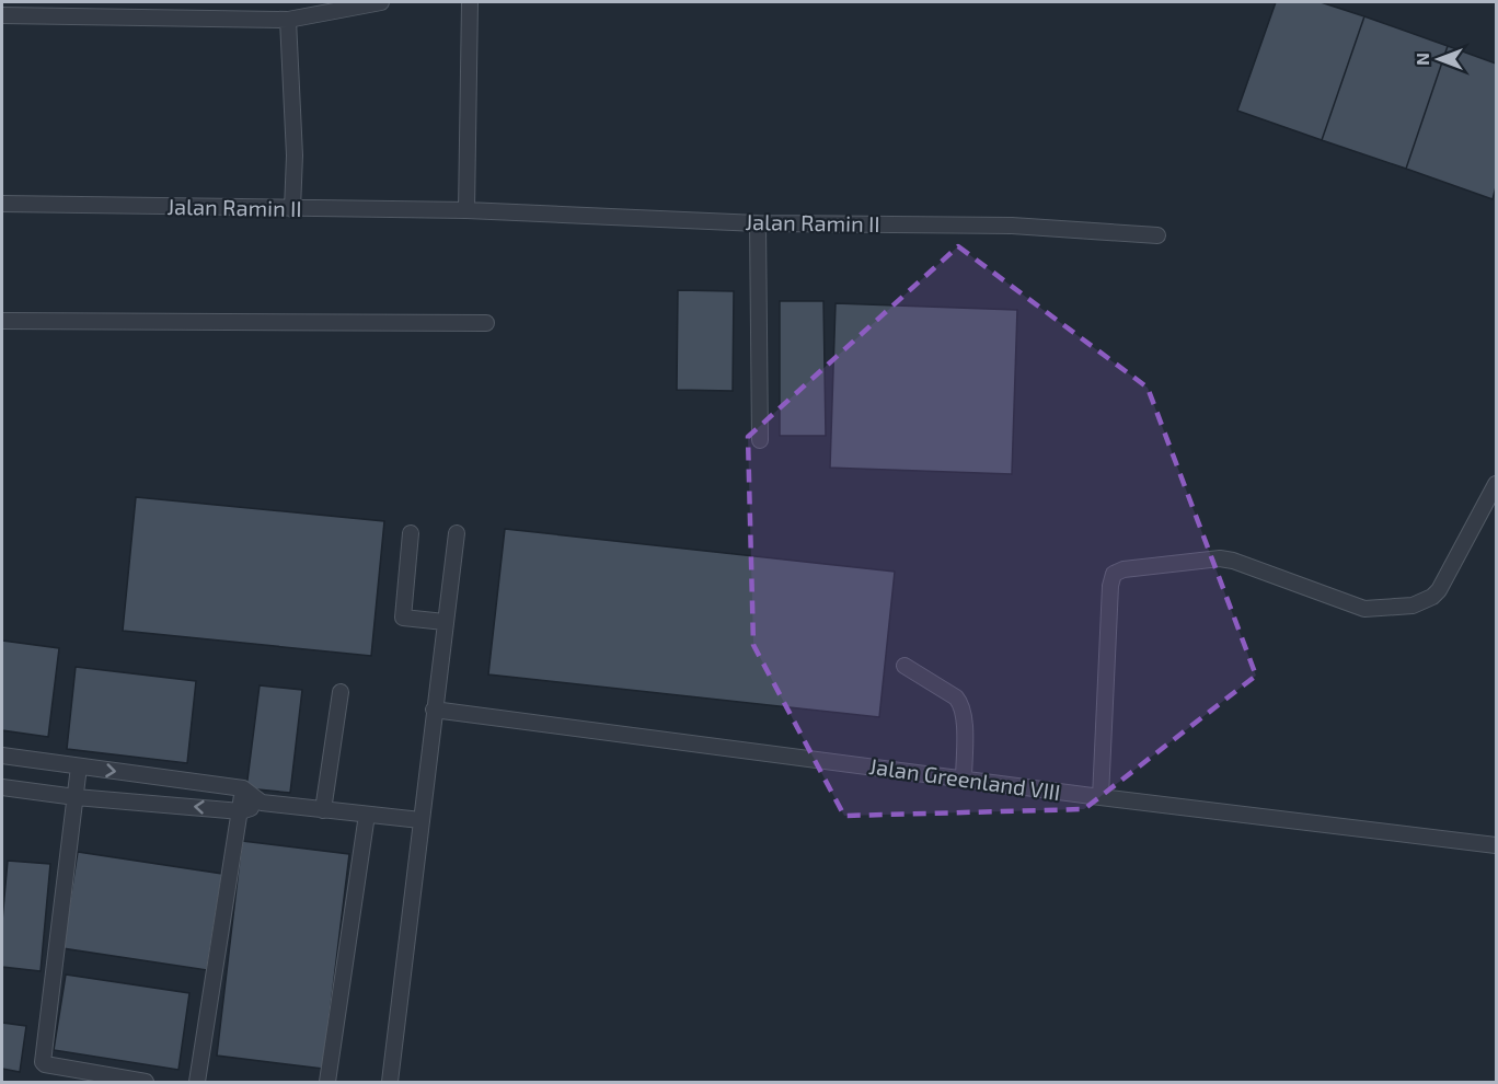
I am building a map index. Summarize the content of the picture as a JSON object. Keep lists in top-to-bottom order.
{
  "streets": {
    "lane": ["Jalan Ramin II", "Jalan Greenland VIII"]
  },
  "north": "left"
}
